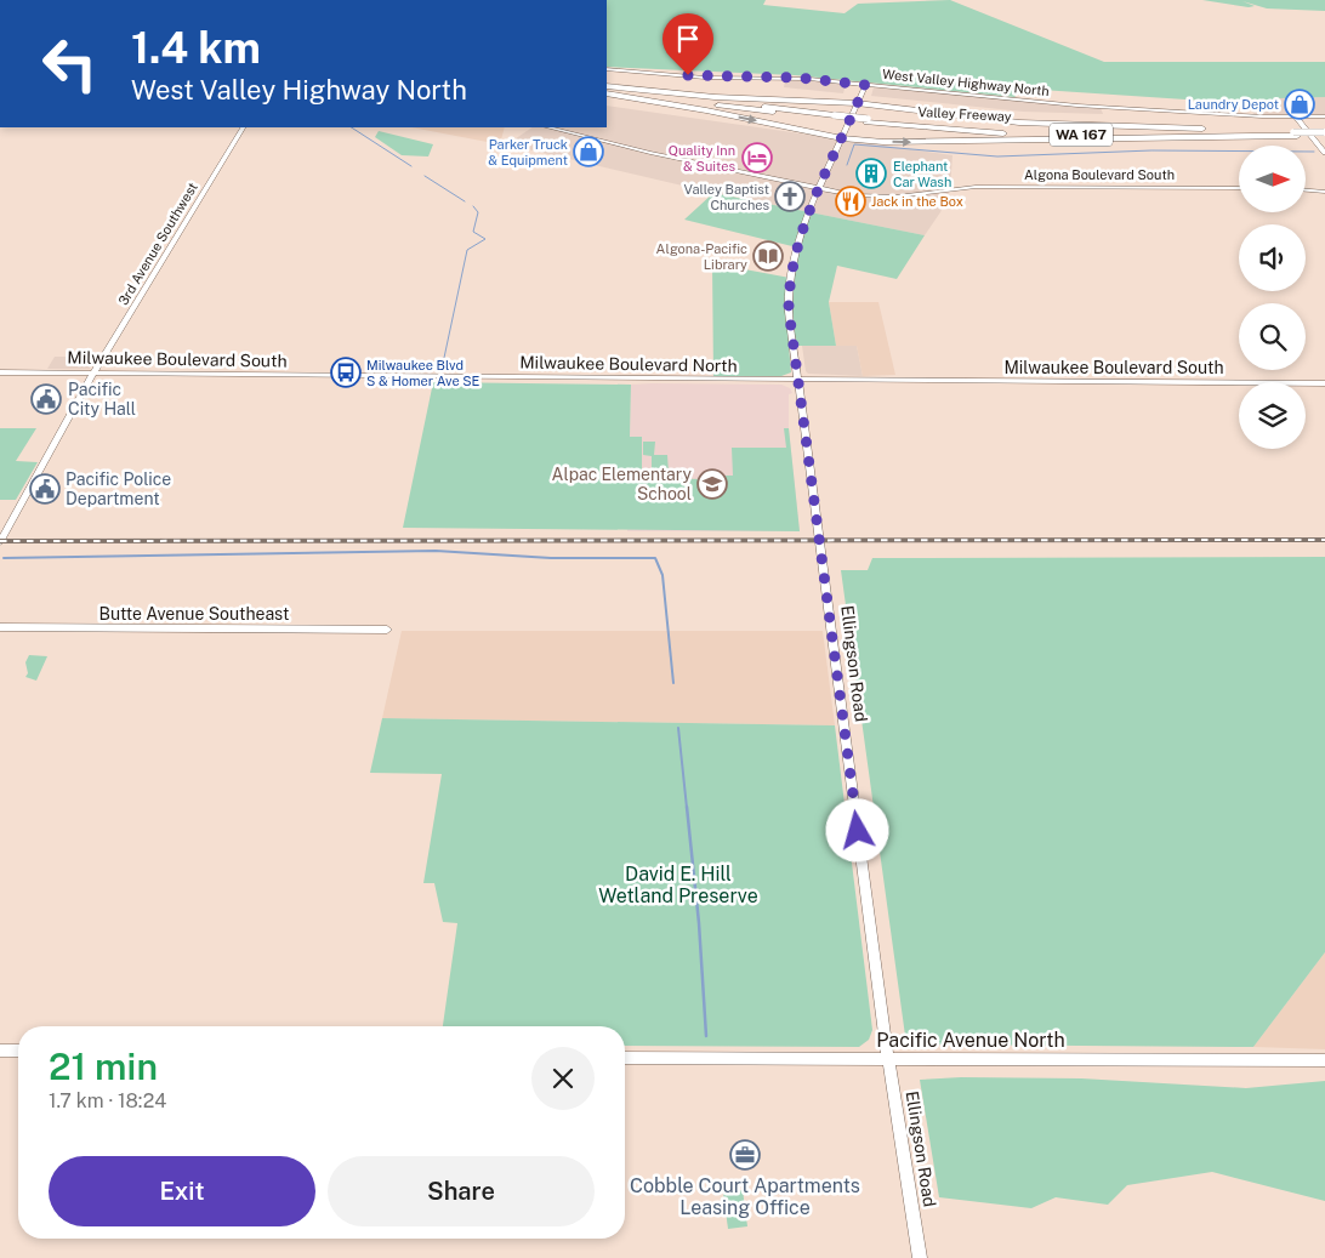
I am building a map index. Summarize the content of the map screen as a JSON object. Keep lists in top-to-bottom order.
{
  "streets": {
    "highway": ["Valley Freeway", "WA 167"],
    "street": [
      "West Valley Highway North",
      "Algona Boulevard South",
      "3rd Avenue Southwest",
      "Milwaukee Boulevard South",
      "Milwaukee Boulevard North",
      "Butte Avenue Southeast",
      "Ellingson Road",
      "Pacific Avenue North"
    ]
  },
  "crossings": [
    ["West Valley Highway North", "Ellingson Road"],
    ["Algona Boulevard South", "Ellingson Road"],
    ["3rd Avenue Southwest", "Milwaukee Boulevard South"],
    ["Milwaukee Boulevard South", "Milwaukee Boulevard North"],
    ["Milwaukee Boulevard North", "Ellingson Road"],
    ["Ellingson Road", "Pacific Avenue North"]
  ],
  "parks": ["David E. Hill Wetland Preserve"],
  "places": {
    "shop": ["Laundry Depot", "Parker Truck & Equipment"],
    "hotel": ["Quality Inn & Suites"],
    "building": ["Elephant Car Wash"],
    "church": ["Valley Baptist Churches"],
    "restaurant": ["Jack in the Box"],
    "library": ["Algona-Pacific Library"],
    "bus stop": ["Milwaukee Blvd S & Homer Ave SE"],
    "public building": ["Pacific City Hall", "Pacific Police Department"],
    "school or university": ["Alpac Elementary School"],
    "office": ["Cobble Court Apartments Leasing Office"]
  },
  "north": "right",
  "page": {
    "turn": ["1.4 km", "West Valley Highway North"],
    "heading": ["21 min", "1.7 km · 18:24"],
    "buttons": ["Exit", "Share"]
  }
}
